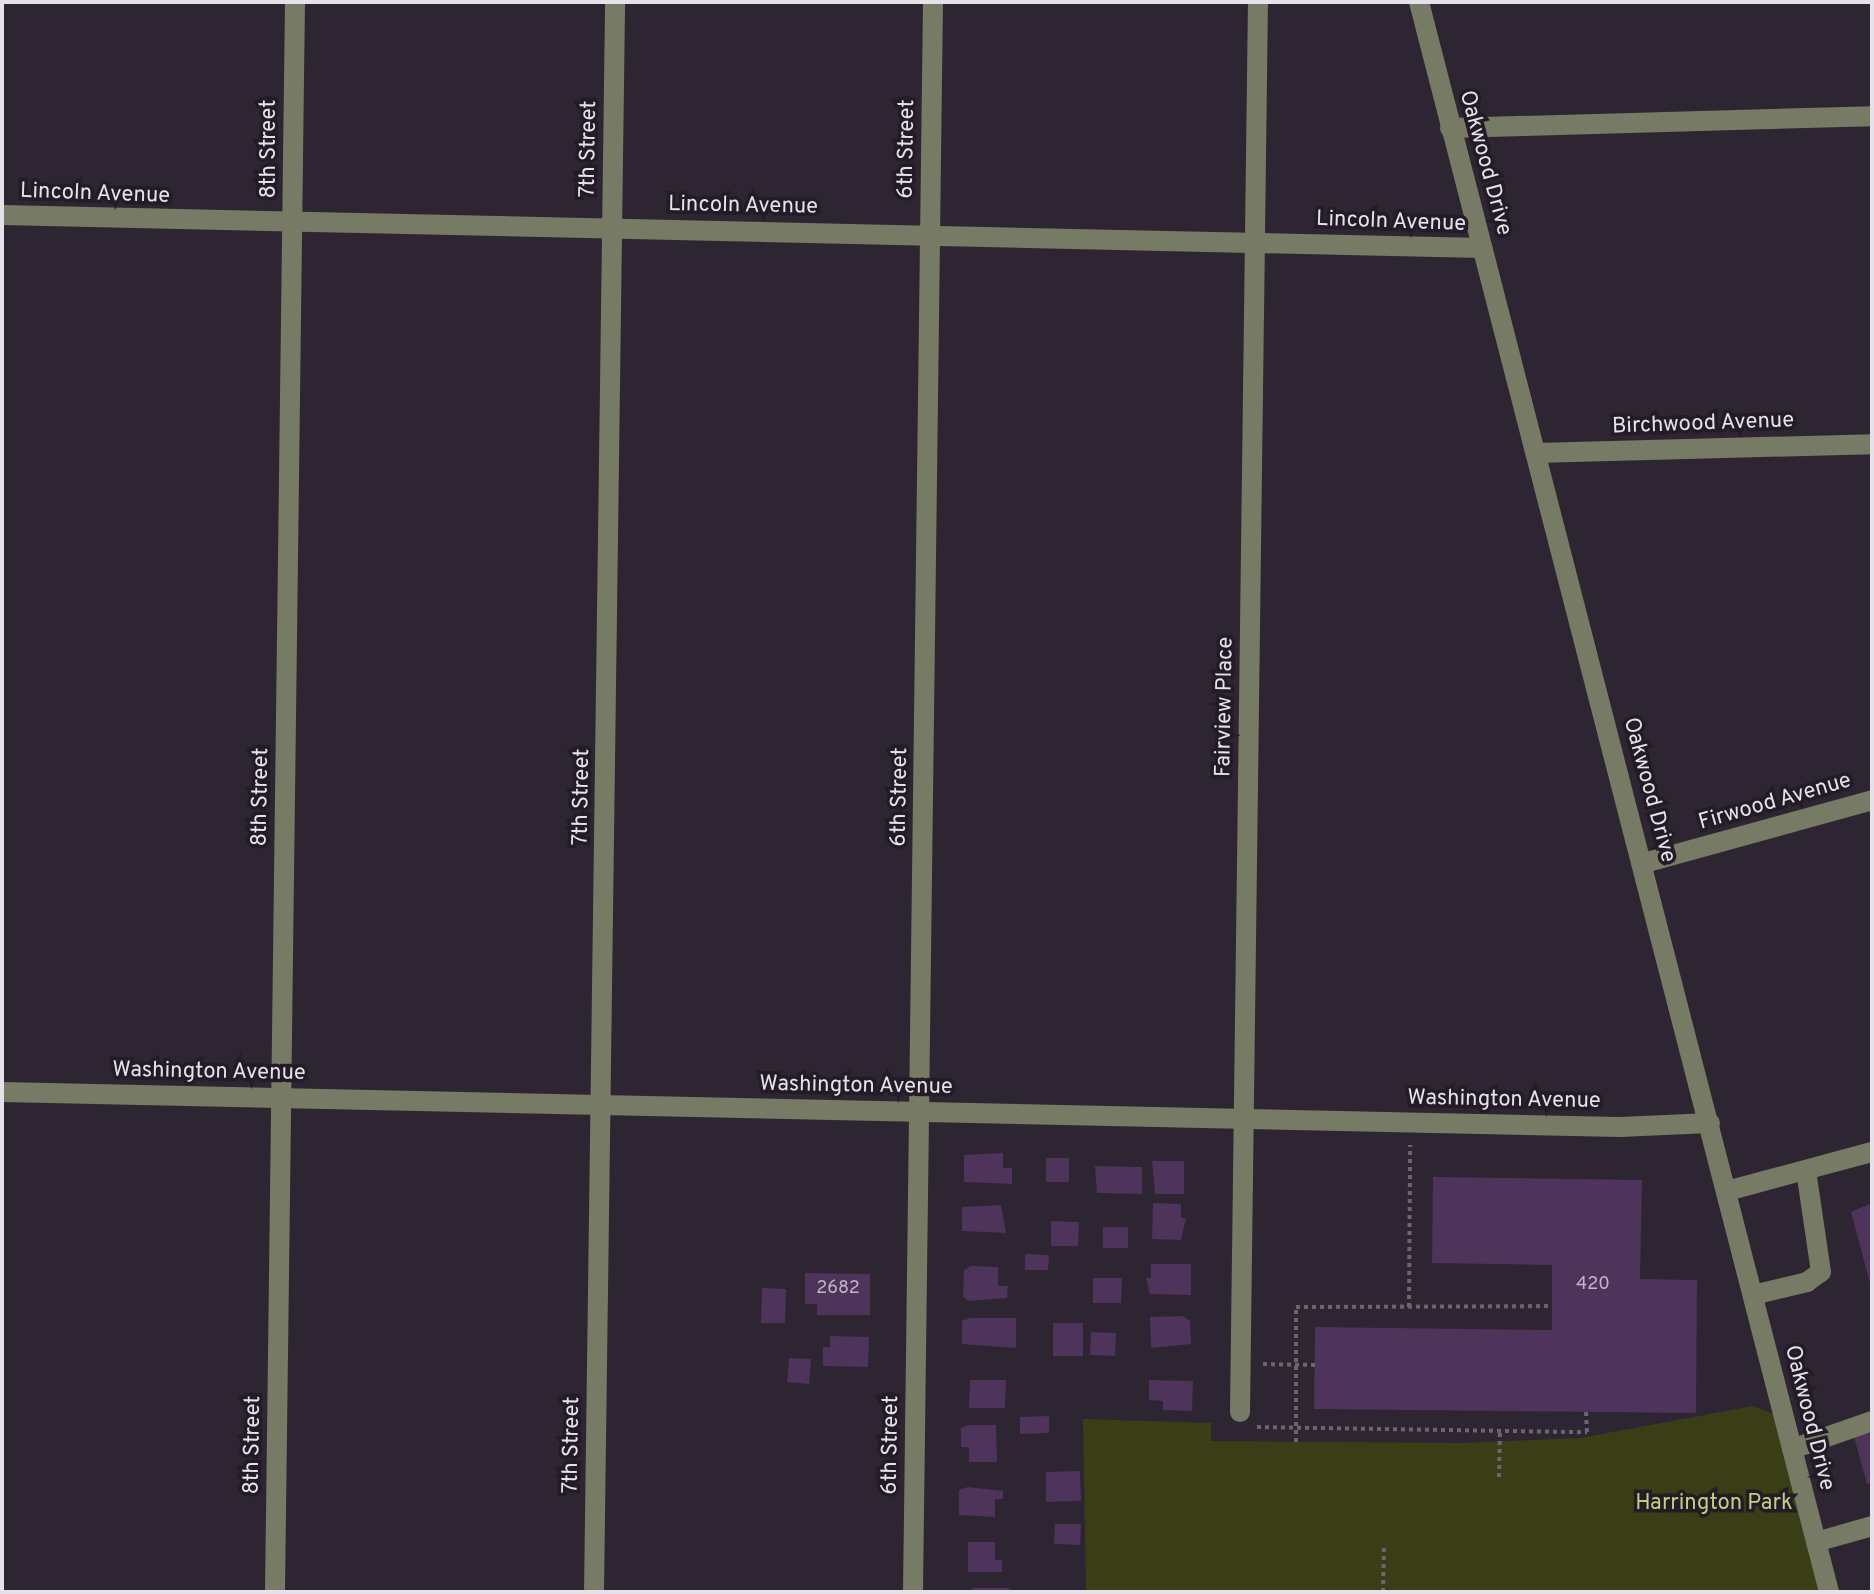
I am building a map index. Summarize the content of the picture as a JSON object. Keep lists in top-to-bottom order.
{
  "streets": {
    "street": [
      "8th Street",
      "7th Street",
      "6th Street",
      "Oakwood Drive",
      "Lincoln Avenue",
      "Birchwood Avenue",
      "Fairview Place",
      "Firwood Avenue",
      "Washington Avenue"
    ]
  },
  "crossings": [
    ["8th Street", "Lincoln Avenue"],
    ["8th Street", "Washington Avenue"],
    ["7th Street", "Lincoln Avenue"],
    ["7th Street", "Washington Avenue"],
    ["6th Street", "Lincoln Avenue"],
    ["6th Street", "Washington Avenue"],
    ["Oakwood Drive", "Lincoln Avenue"],
    ["Oakwood Drive", "Birchwood Avenue"],
    ["Oakwood Drive", "Firwood Avenue"],
    ["Oakwood Drive", "Washington Avenue"],
    ["Lincoln Avenue", "Fairview Place"],
    ["Fairview Place", "Washington Avenue"]
  ],
  "parks": ["Harrington Park"],
  "house_numbers": ["420", "2682"]
}
